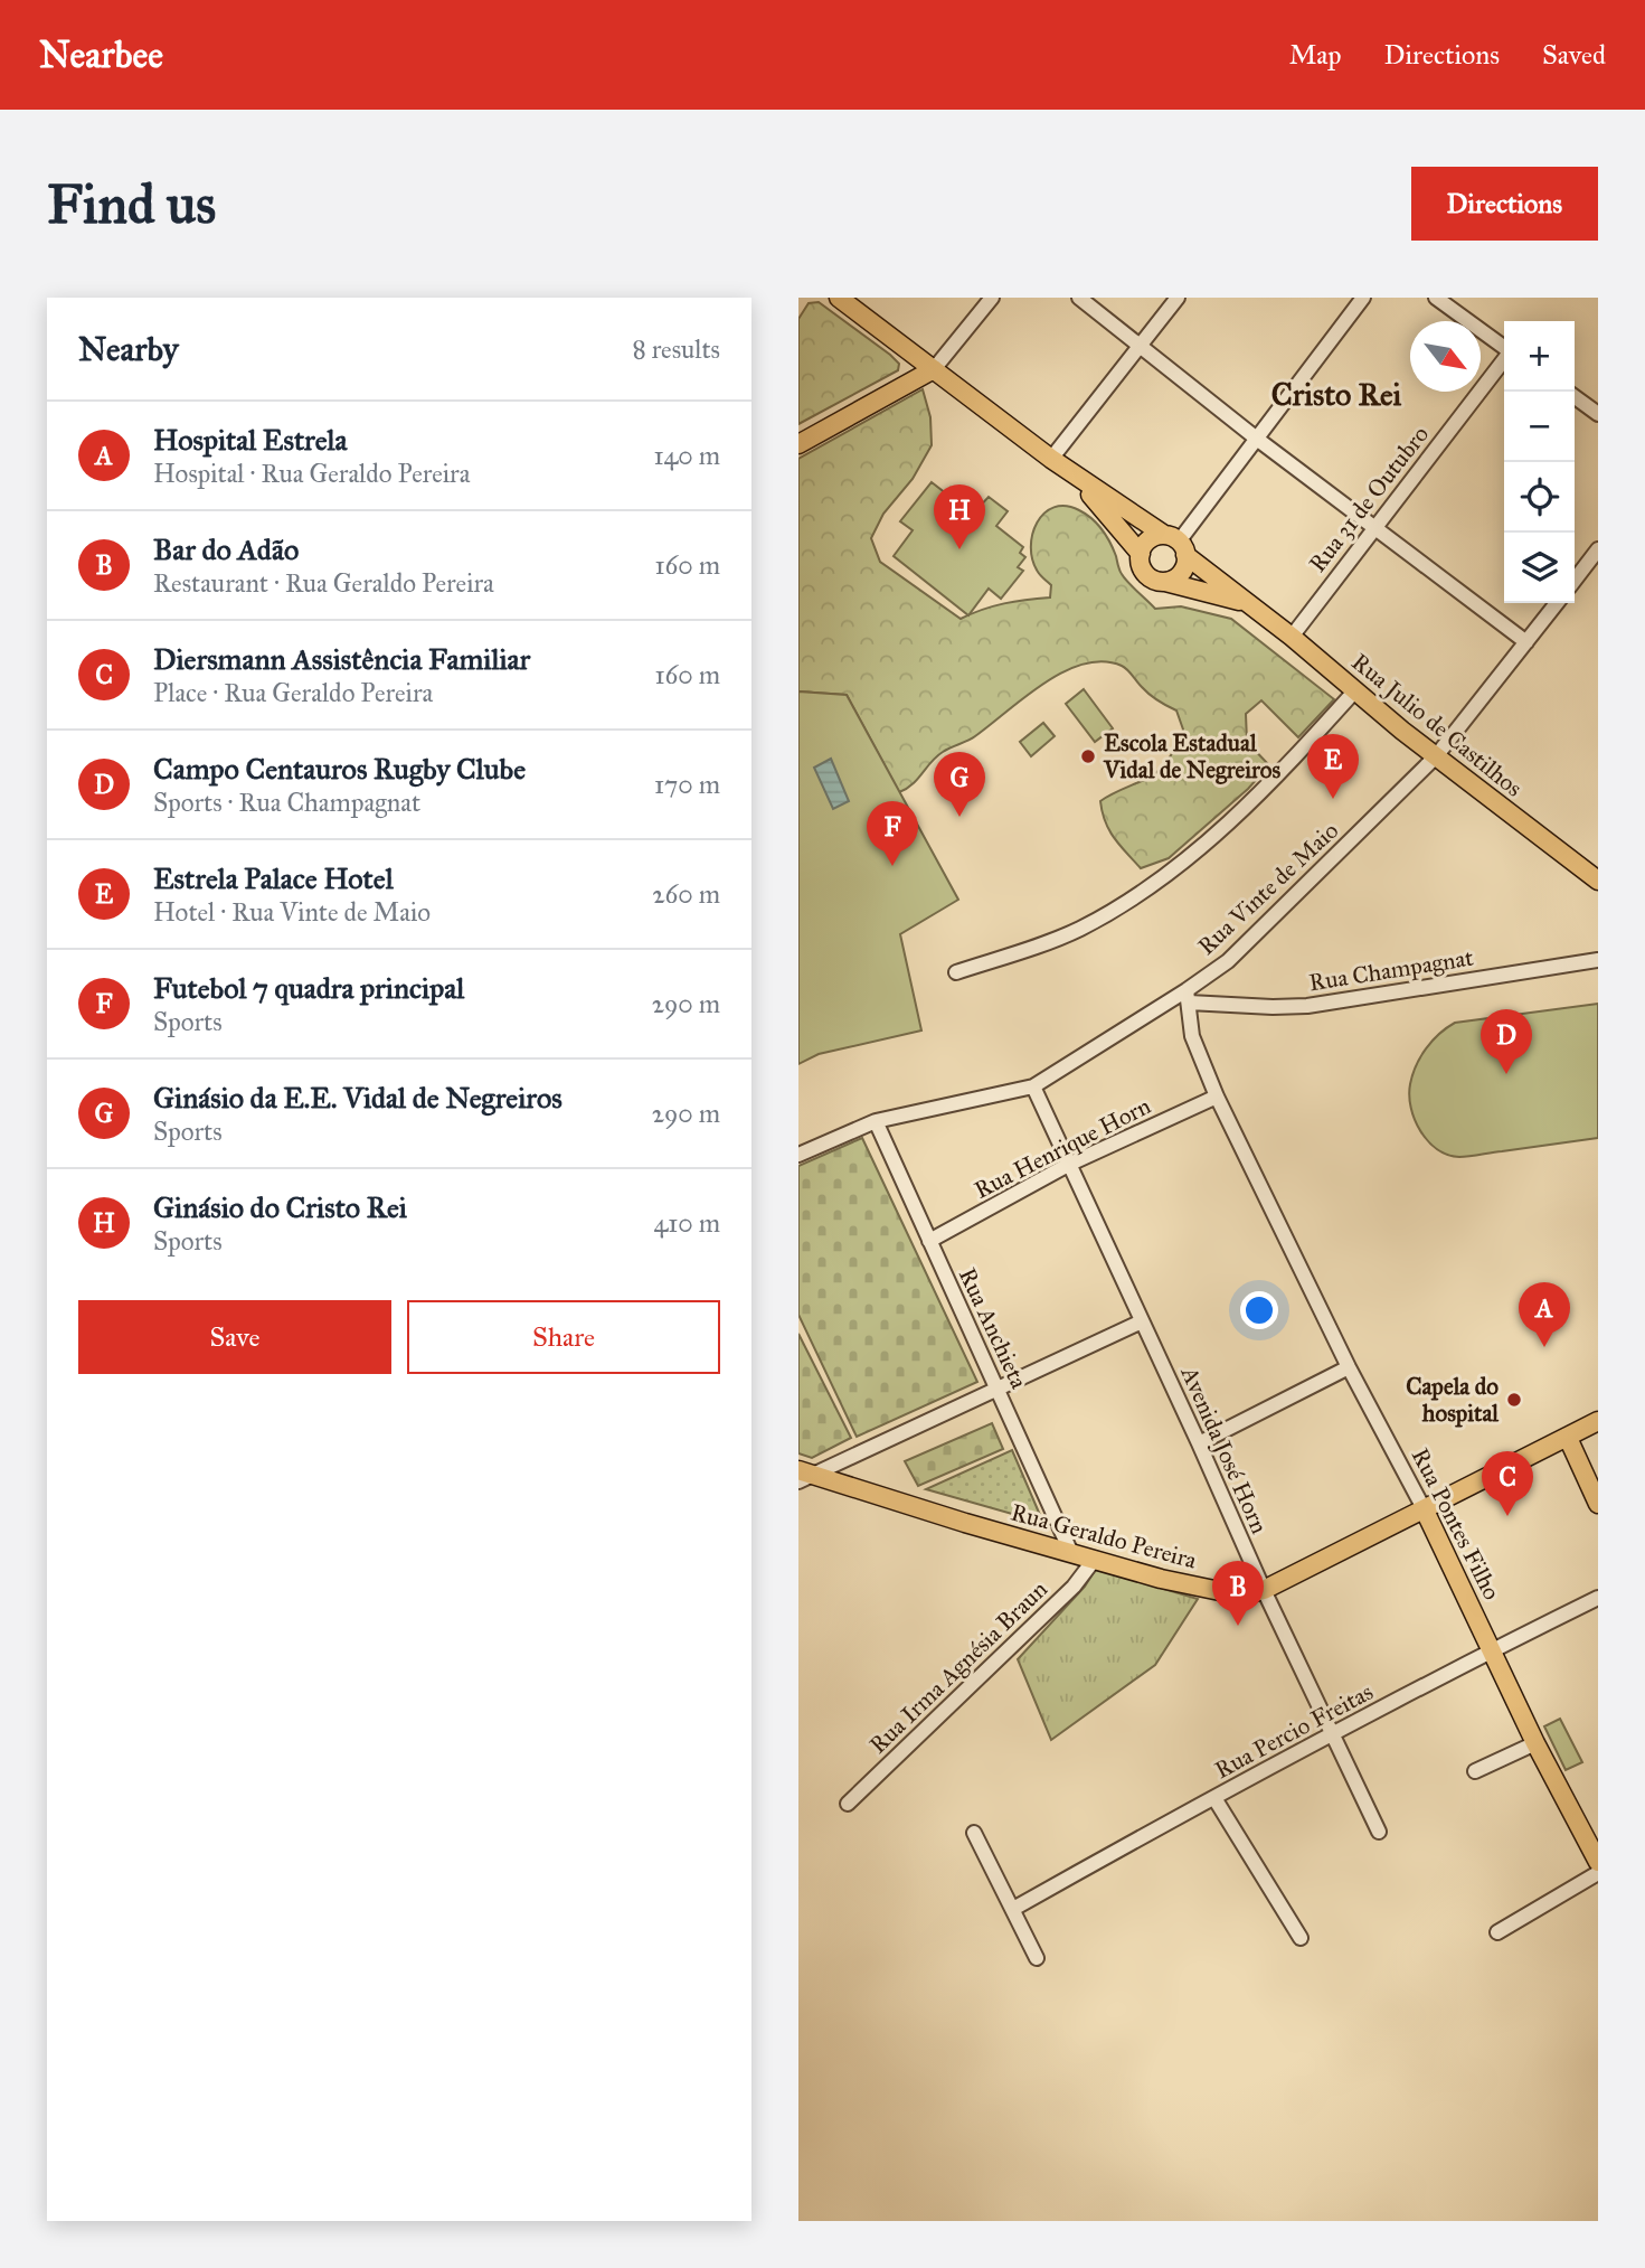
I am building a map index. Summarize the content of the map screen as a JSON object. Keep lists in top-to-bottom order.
{
  "streets": {
    "main road": ["Rua Julio de Castilhos", "Rua Pontes Filho", "Rua Geraldo Pereira"],
    "street": [
      "Rua 31 de Outubro",
      "Rua Vinte de Maio",
      "Rua Champagnat",
      "Rua Henrique Horn",
      "Rua Anchieta",
      "Avenida José Horn",
      "Rua Irma Agnésia Braun",
      "Rua Percio Freitas"
    ]
  },
  "crossings": [
    ["Rua 31 de Outubro", "Rua Julio de Castilhos"],
    ["Rua Julio de Castilhos", "Rua Vinte de Maio"],
    ["Rua Vinte de Maio", "Rua Champagnat"],
    ["Rua Vinte de Maio", "Rua Anchieta"],
    ["Rua Vinte de Maio", "Avenida José Horn"],
    ["Rua Vinte de Maio", "Rua Pontes Filho"],
    ["Rua Champagnat", "Rua Pontes Filho"],
    ["Rua Henrique Horn", "Rua Anchieta"],
    ["Rua Henrique Horn", "Avenida José Horn"],
    ["Rua Henrique Horn", "Rua Pontes Filho"],
    ["Rua Anchieta", "Rua Geraldo Pereira"],
    ["Avenida José Horn", "Rua Geraldo Pereira"],
    ["Avenida José Horn", "Rua Percio Freitas"],
    ["Rua Pontes Filho", "Rua Geraldo Pereira"],
    ["Rua Pontes Filho", "Rua Percio Freitas"],
    ["Rua Geraldo Pereira", "Rua Irma Agnésia Braun"]
  ],
  "districts": ["Cristo Rei"],
  "places": ["Escola Estadual Vidal de Negreiros", "Capela do hospital"],
  "north": "bottom right",
  "page": {
    "header": "Nearbee",
    "nav": ["Map", "Directions", "Saved"],
    "buttons": [
      "Directions",
      ["Save", "Share"]
    ],
    "title": "Find us",
    "heading": ["Nearby", "8 results"],
    "map_buttons": ["+", "−"],
    "list": [
      {
        "mark": "A",
        "name": "Hospital Estrela",
        "note": "Hospital · Rua Geraldo Pereira",
        "value": "140 m"
      },
      {
        "mark": "B",
        "name": "Bar do Adão",
        "note": "Restaurant · Rua Geraldo Pereira",
        "value": "160 m"
      },
      {
        "mark": "C",
        "name": "Diersmann Assistência Familiar",
        "note": "Place · Rua Geraldo Pereira",
        "value": "160 m"
      },
      {
        "mark": "D",
        "name": "Campo Centauros Rugby Clube",
        "note": "Sports · Rua Champagnat",
        "value": "170 m"
      },
      {
        "mark": "E",
        "name": "Estrela Palace Hotel",
        "note": "Hotel · Rua Vinte de Maio",
        "value": "260 m"
      },
      {
        "mark": "F",
        "name": "Futebol 7 quadra principal",
        "note": "Sports",
        "value": "290 m"
      },
      {
        "mark": "G",
        "name": "Ginásio da E.E. Vidal de Negreiros",
        "note": "Sports",
        "value": "290 m"
      },
      {
        "mark": "H",
        "name": "Ginásio do Cristo Rei",
        "note": "Sports",
        "value": "410 m"
      }
    ],
    "pins": [
      "H",
      "E",
      "G",
      "F",
      "D",
      "A",
      "C",
      "B"
    ]
  }
}
